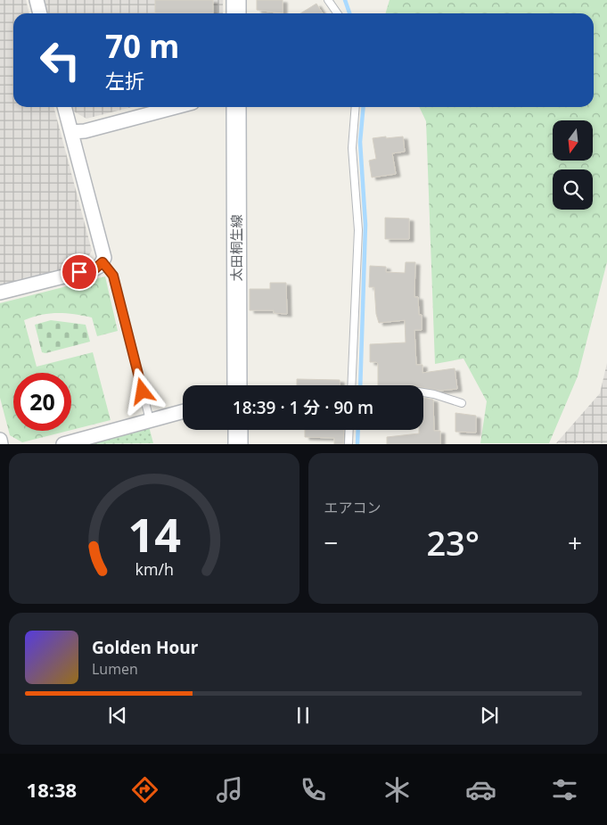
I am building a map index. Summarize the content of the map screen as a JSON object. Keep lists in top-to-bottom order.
{
  "streets": {
    "main road": ["太田桐生線"]
  },
  "north": "bottom",
  "page": {
    "turn": ["70 m", "左折"],
    "limit": "20",
    "trip": "18:39 · 1 分 · 90 m",
    "tile": "エアコン",
    "heat": ["−", "23°", "+"],
    "song": ["Golden Hour", "Lumen"],
    "tabs": "18:38",
    "gauge": ["14", "km/h"]
  }
}
